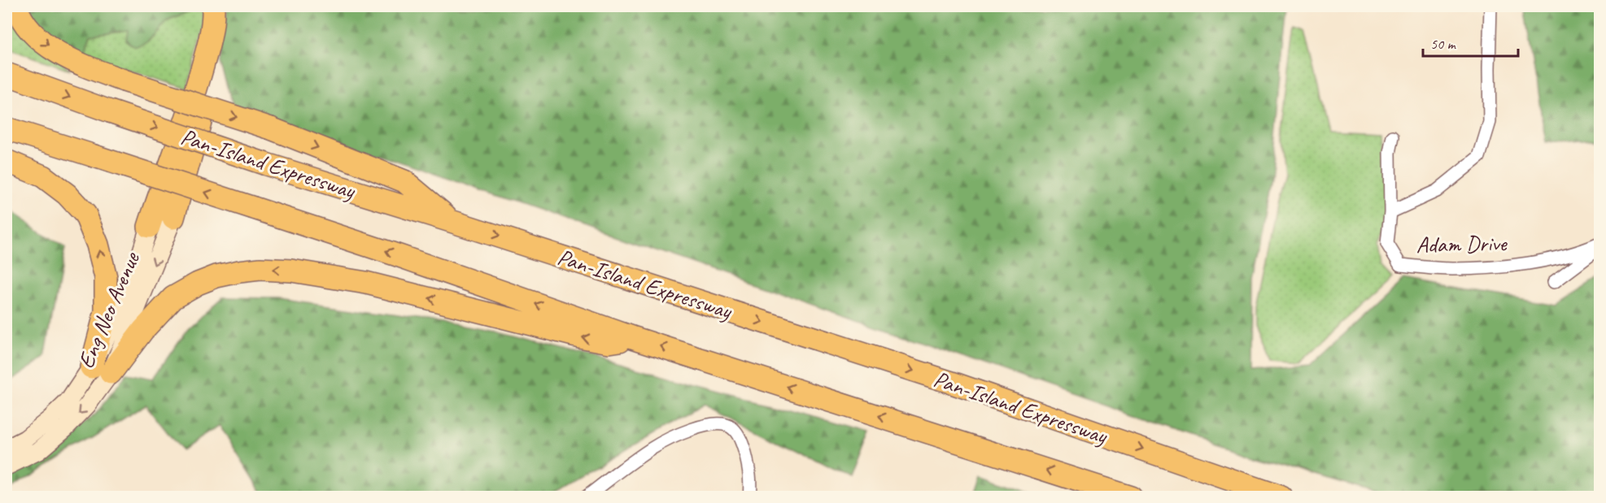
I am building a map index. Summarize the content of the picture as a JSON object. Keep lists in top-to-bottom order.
{
  "streets": {
    "highway": ["Pan-Island Expressway"],
    "main road": ["Eng Neo Avenue"],
    "street": ["Adam Drive"]
  },
  "scale_bar": "50 m"
}
